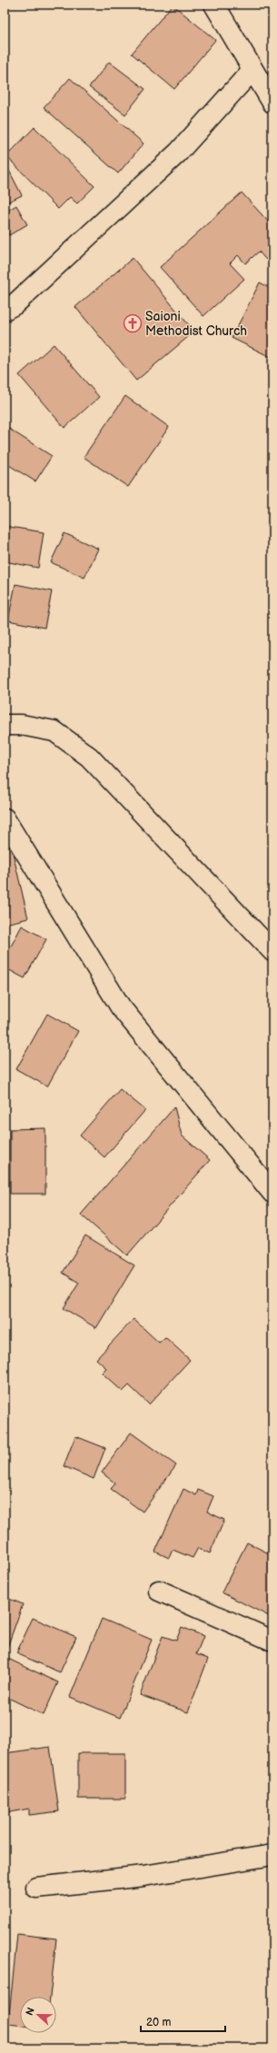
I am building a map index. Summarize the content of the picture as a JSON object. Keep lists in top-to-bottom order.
{
  "places": {
    "church": ["Saioni Methodist Church"]
  },
  "scale_bar": "20 m",
  "north": "left"
}
